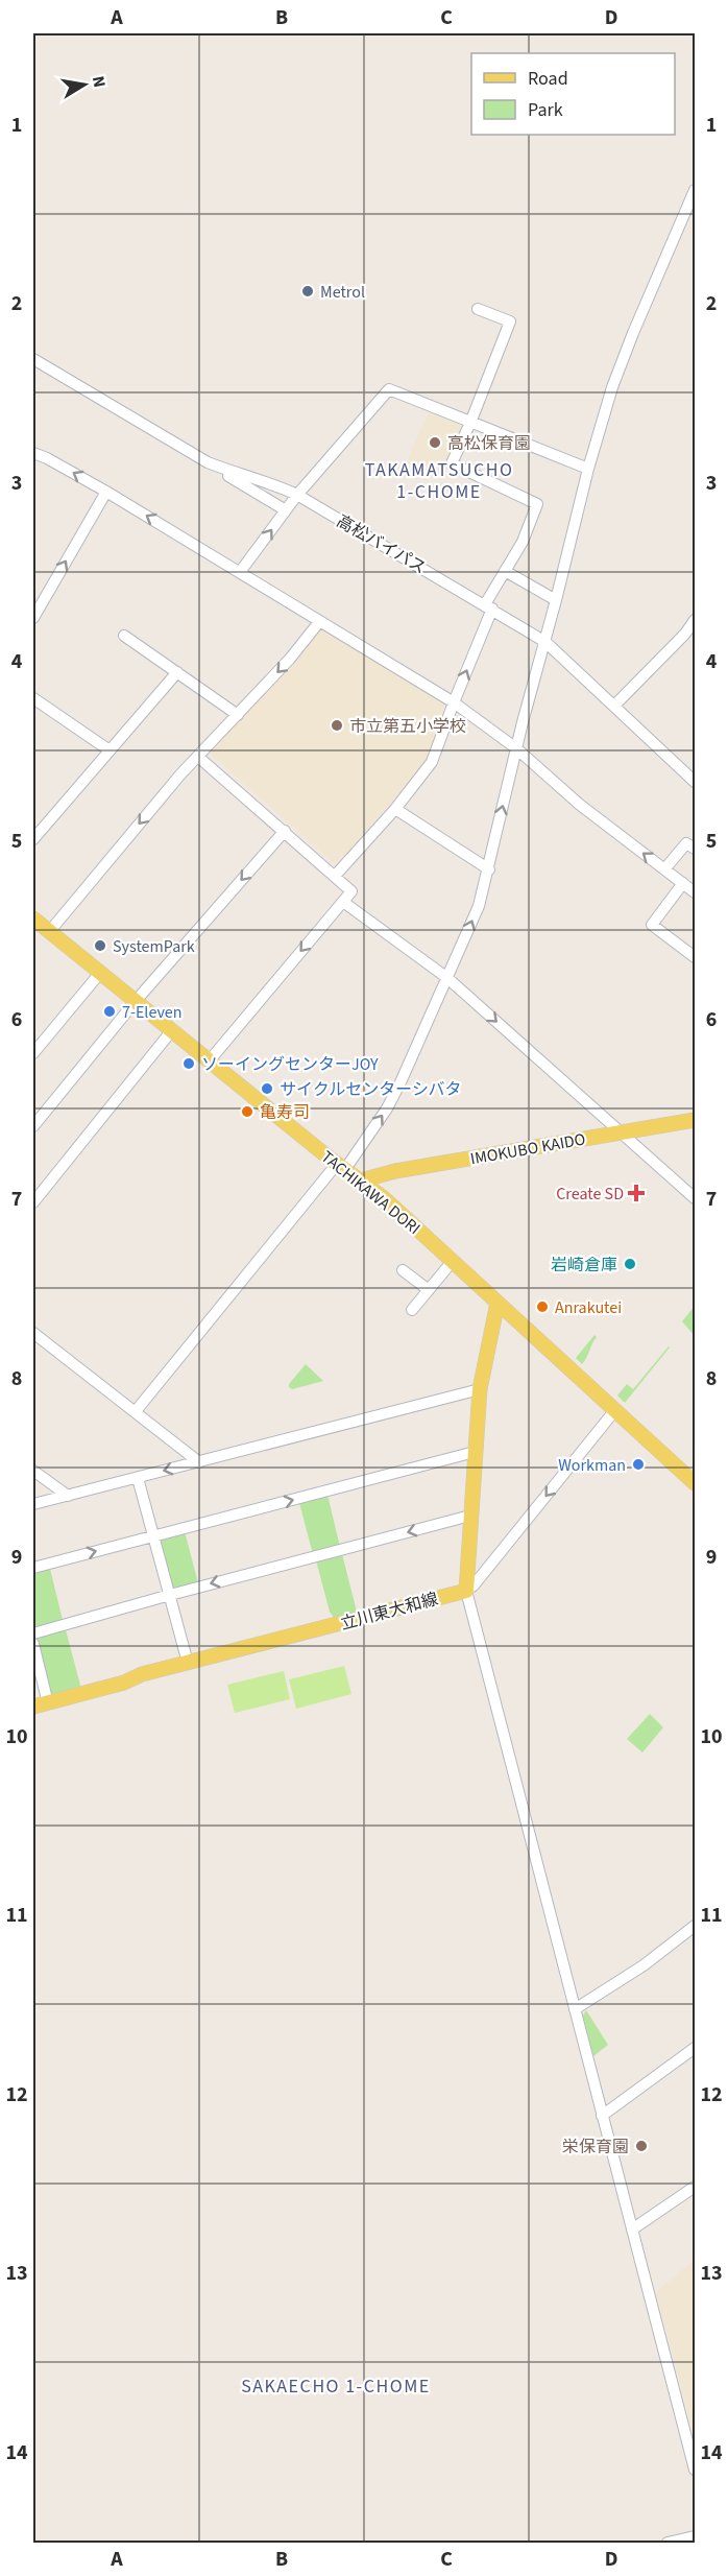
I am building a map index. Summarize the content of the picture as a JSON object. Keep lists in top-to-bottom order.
{
  "streets": {
    "main road": ["IMOKUBO KAIDO", "TACHIKAWA DORI", "立川東大和線"],
    "street": ["高松バイパス"]
  },
  "crossings": [
    ["IMOKUBO KAIDO", "TACHIKAWA DORI"]
  ],
  "districts": ["TAKAMATSUCHO 1-CHOME", "SAKAECHO 1-CHOME"],
  "places": {
    "other": [
      "Metrol",
      "高松保育園",
      "市立第五小学校",
      "SystemPark",
      "7-Eleven",
      "ソーイングセンターJOY",
      "サイクルセンターシバタ",
      "亀寿司",
      "岩崎倉庫",
      "Anrakutei",
      "Workman",
      "栄保育園"
    ],
    "health": ["Create SD"]
  },
  "legend": ["Road", "Park"],
  "north": "right",
  "grid": {
    "columns": [
      "A",
      "B",
      "C",
      "D"
    ],
    "rows": [
      "1",
      "2",
      "3",
      "4",
      "5",
      "6",
      "7",
      "8",
      "9",
      "10",
      "11",
      "12",
      "13",
      "14"
    ]
  }
}
